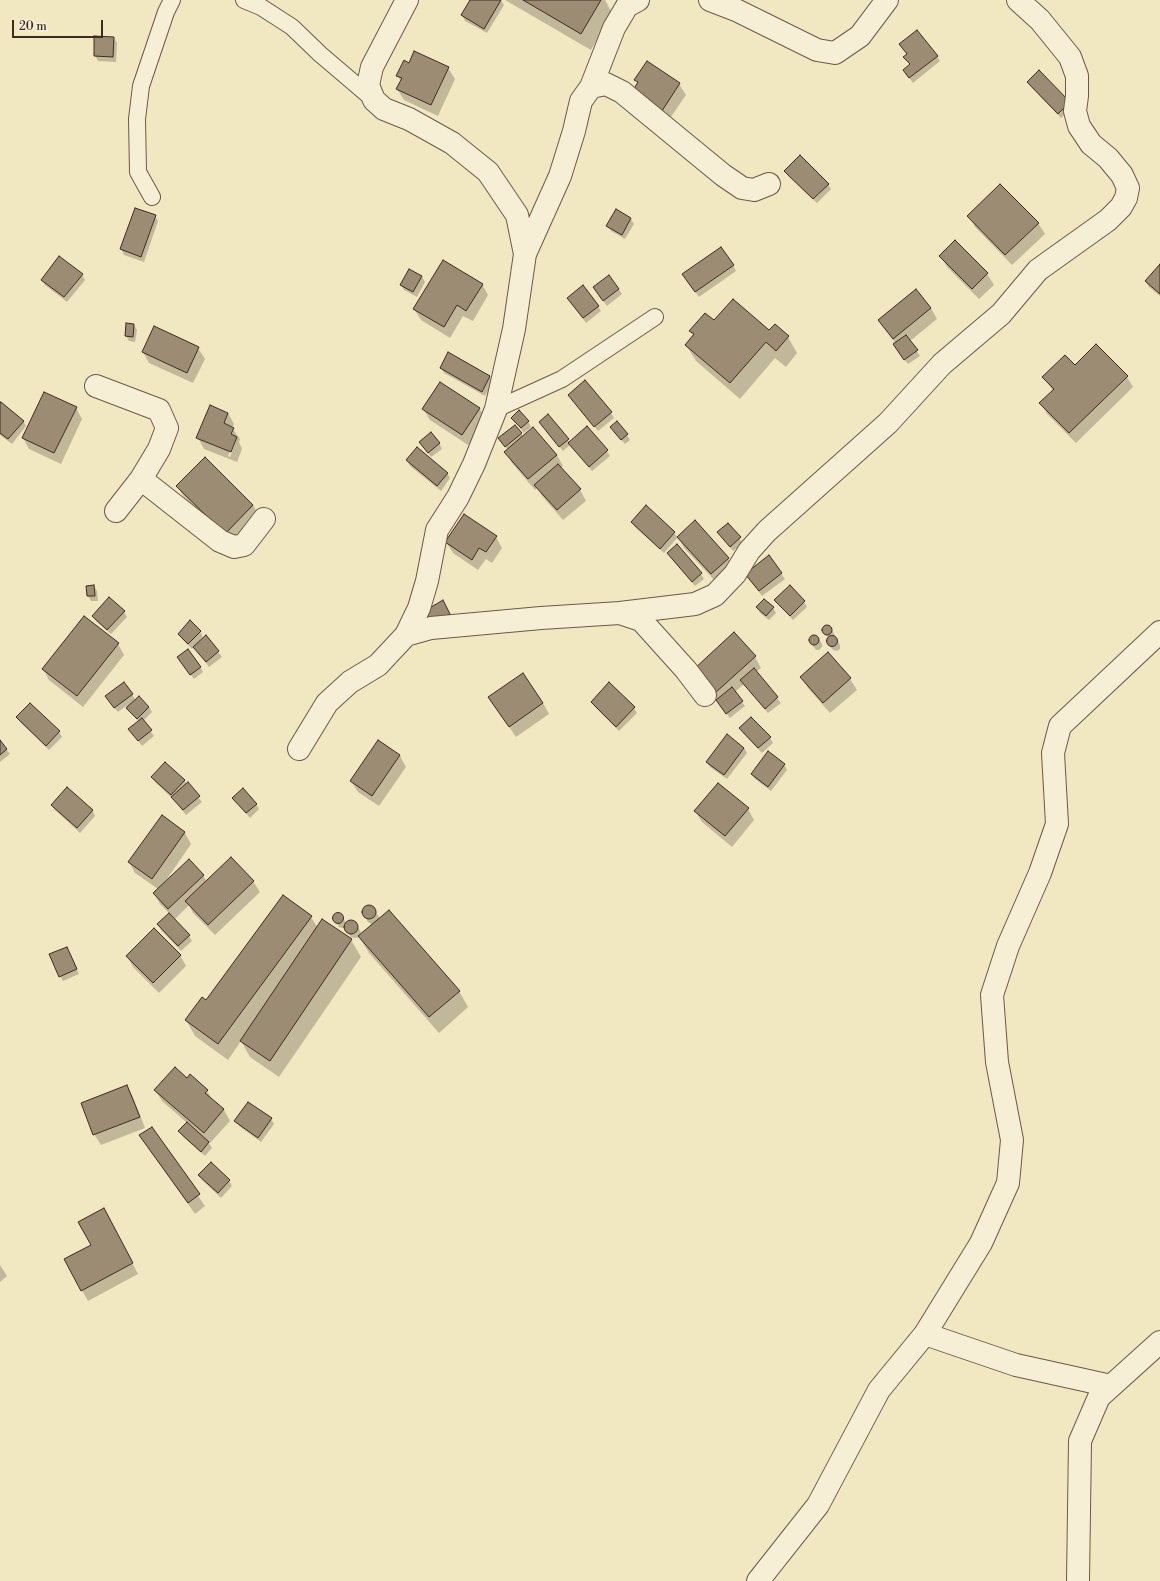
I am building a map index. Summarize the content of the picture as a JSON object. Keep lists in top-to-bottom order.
{
  "scale_bar": "20 m"
}
